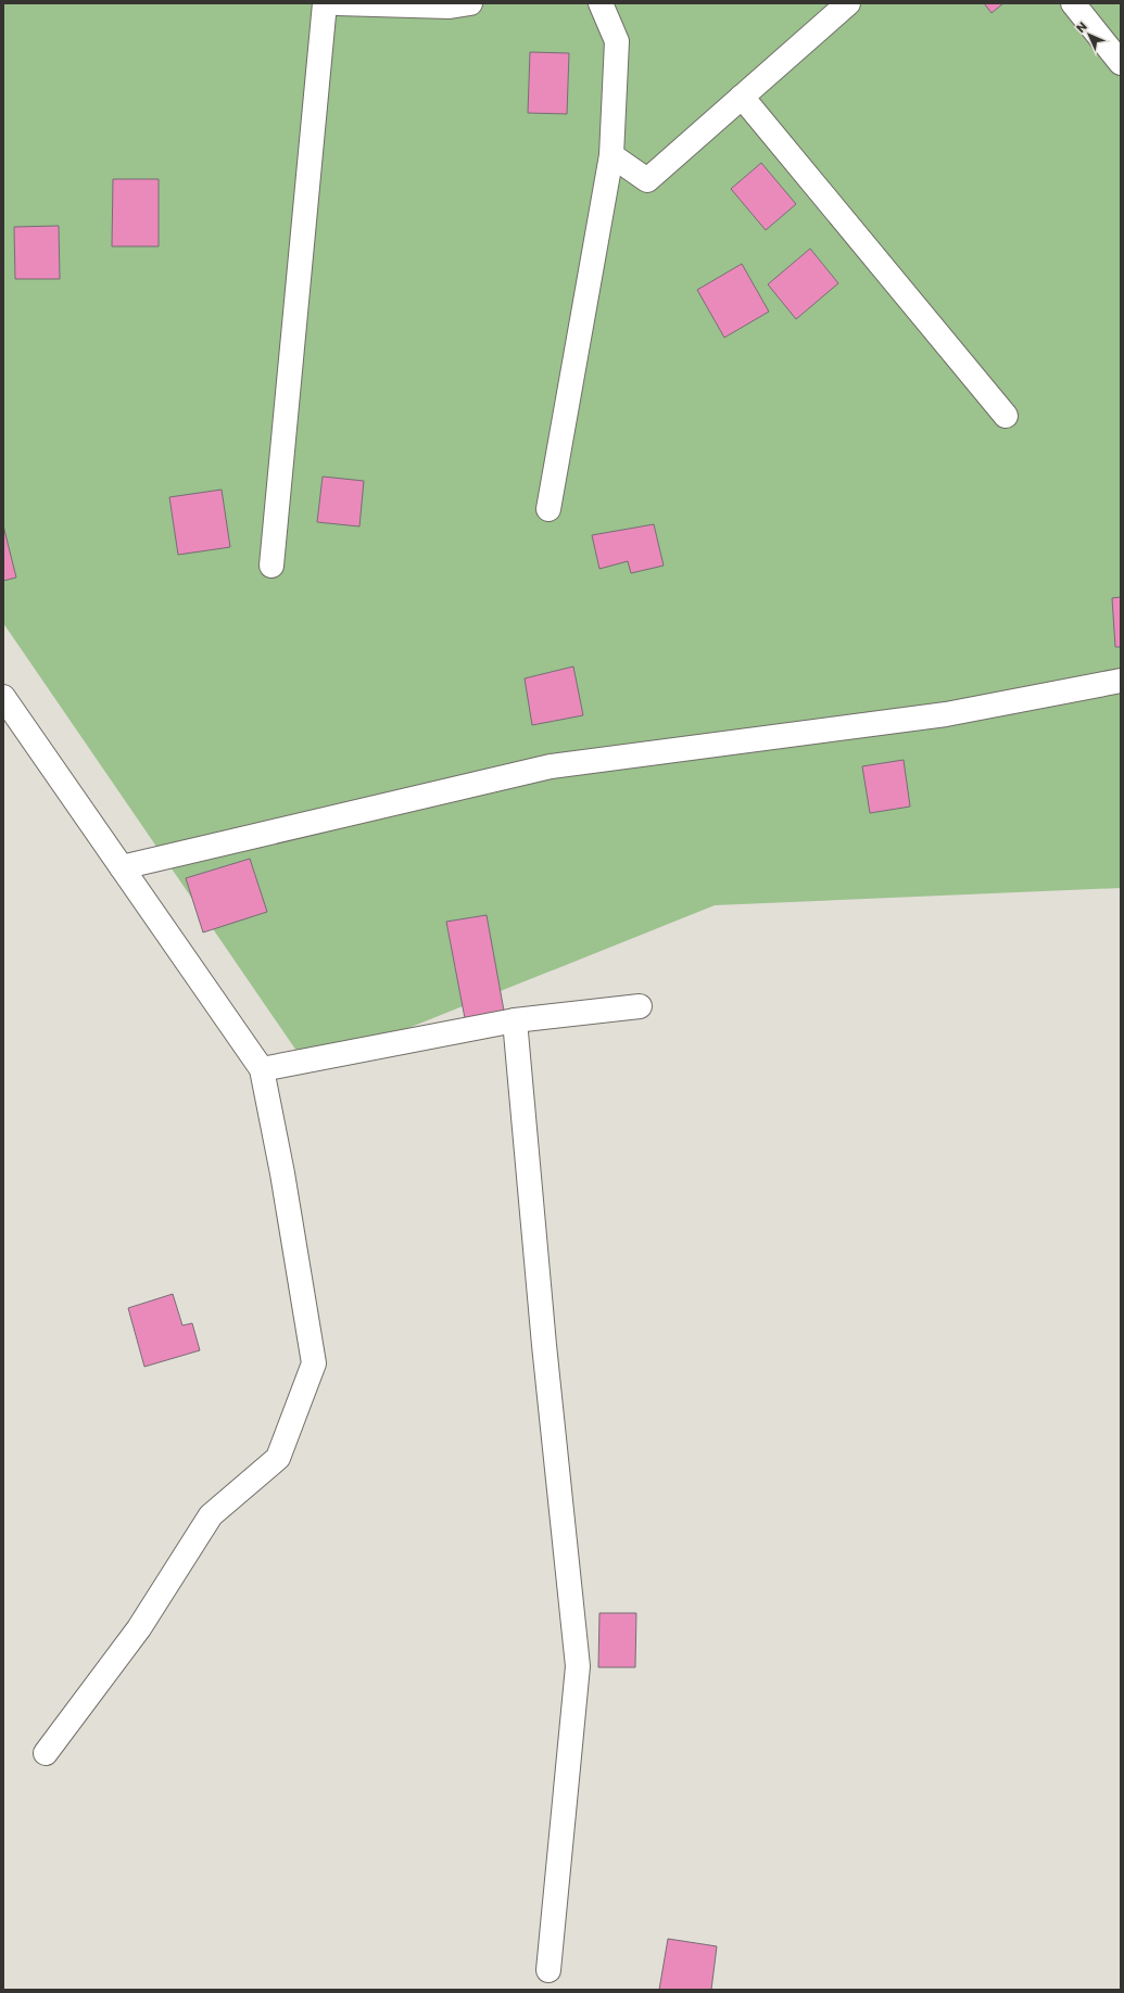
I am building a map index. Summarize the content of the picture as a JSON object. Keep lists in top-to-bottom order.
{
  "north": "top left"
}
